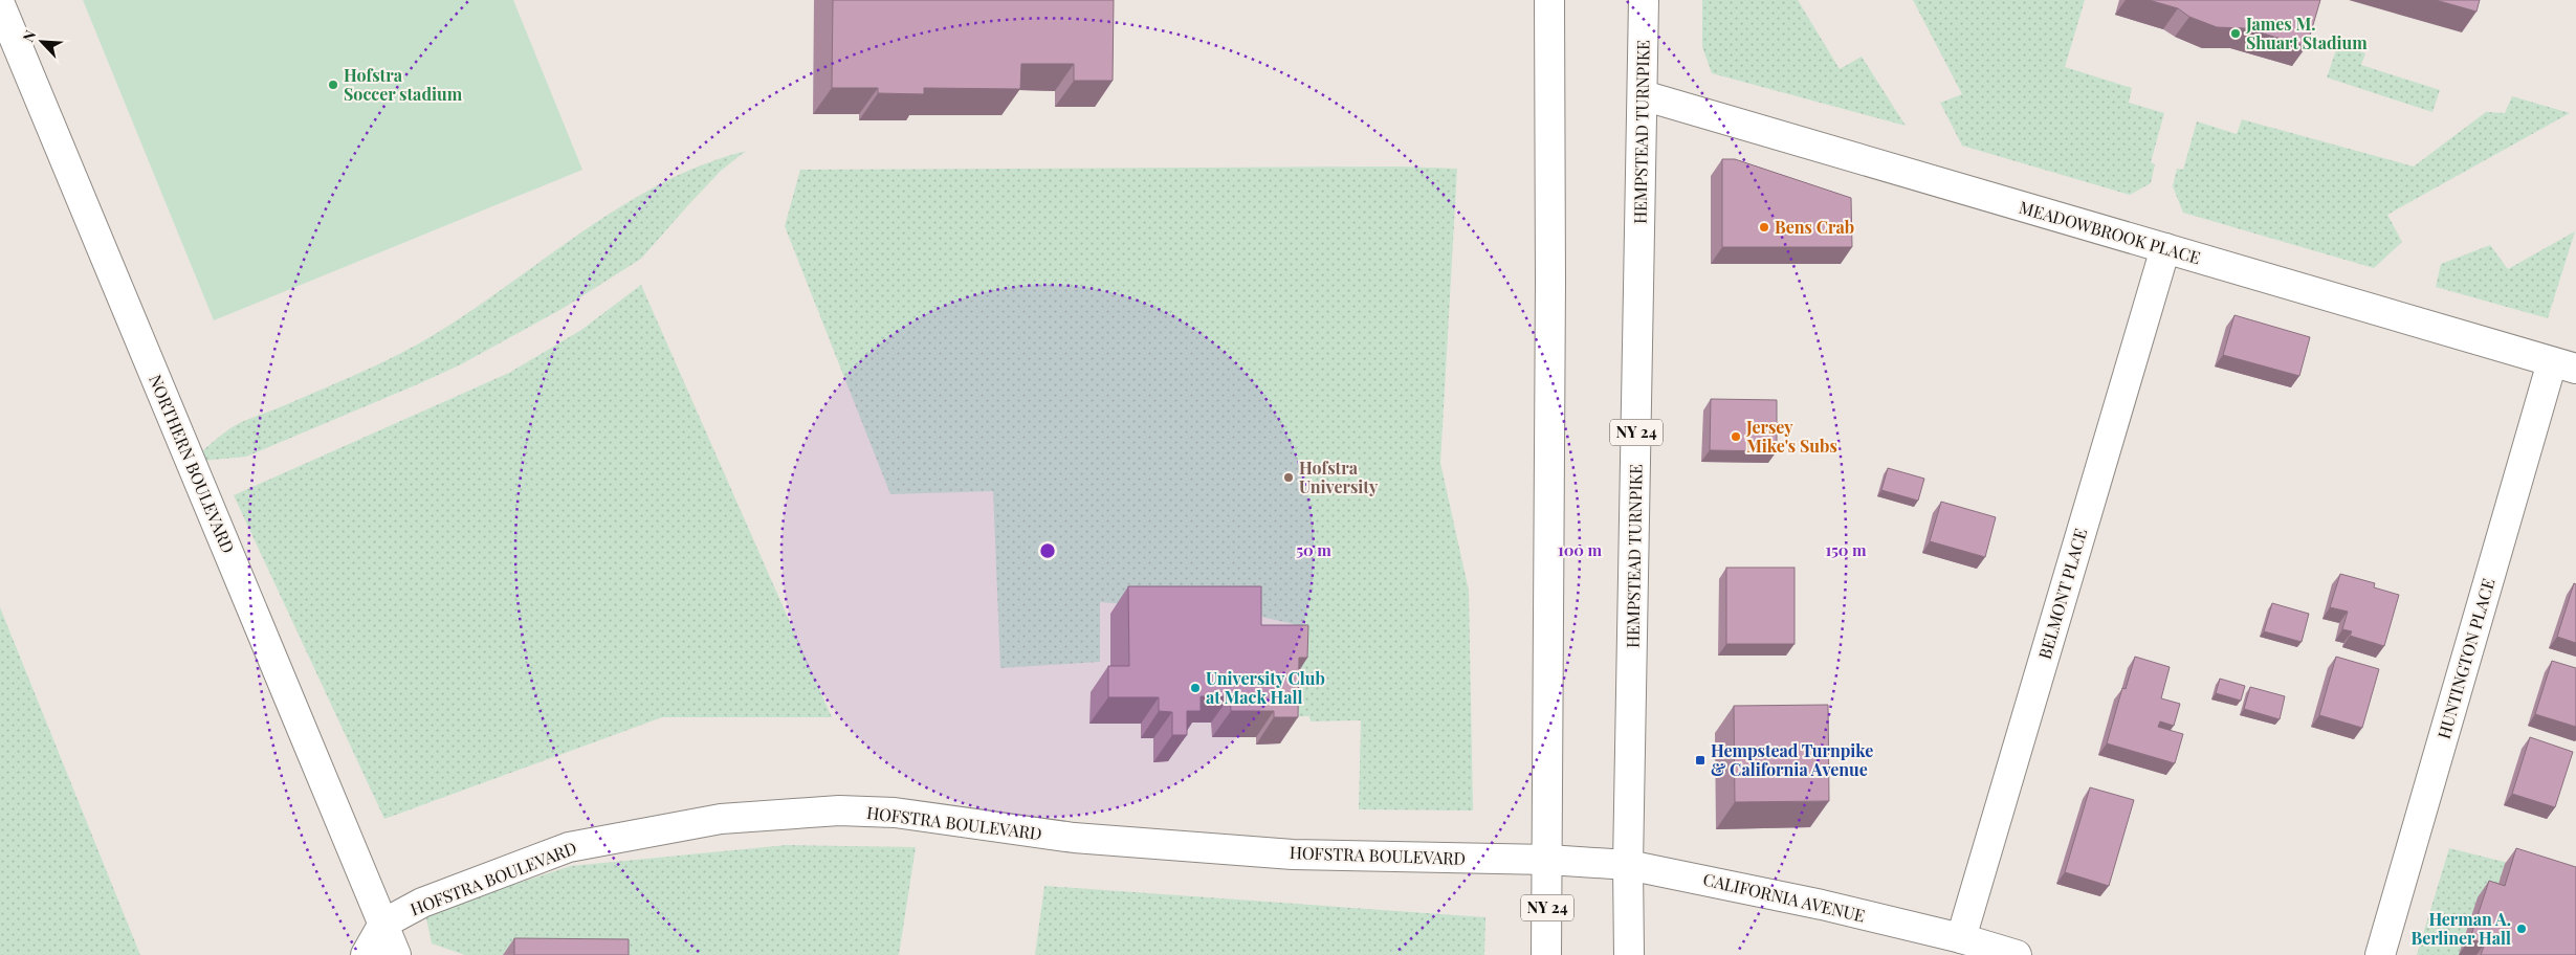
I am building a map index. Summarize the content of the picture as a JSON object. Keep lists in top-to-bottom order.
{
  "streets": {
    "street": [
      "HEMPSTEAD TURNPIKE",
      "MEADOWBROOK PLACE",
      "NY 24",
      "NORTHERN BOULEVARD",
      "BELMONT PLACE",
      "HUNTINGTON PLACE",
      "HOFSTRA BOULEVARD",
      "CALIFORNIA AVENUE"
    ]
  },
  "crossings": [
    ["HEMPSTEAD TURNPIKE", "MEADOWBROOK PLACE"],
    ["HEMPSTEAD TURNPIKE", "CALIFORNIA AVENUE"],
    ["MEADOWBROOK PLACE", "BELMONT PLACE"],
    ["MEADOWBROOK PLACE", "HUNTINGTON PLACE"],
    ["NY 24", "HOFSTRA BOULEVARD"],
    ["NY 24", "CALIFORNIA AVENUE"],
    ["NORTHERN BOULEVARD", "HOFSTRA BOULEVARD"],
    ["BELMONT PLACE", "CALIFORNIA AVENUE"],
    ["HOFSTRA BOULEVARD", "CALIFORNIA AVENUE"]
  ],
  "places": {
    "other": [
      "James M. Shuart Stadium",
      "Hofstra Soccer stadium",
      "Bens Crab",
      "Jersey Mike's Subs",
      "Hofstra University",
      "University Club at Mack Hall",
      "Herman A. Berliner Hall"
    ],
    "transit": ["Hempstead Turnpike & California Avenue"]
  },
  "north": "top left",
  "rings": ["50 m", "100 m", "150 m"]
}
